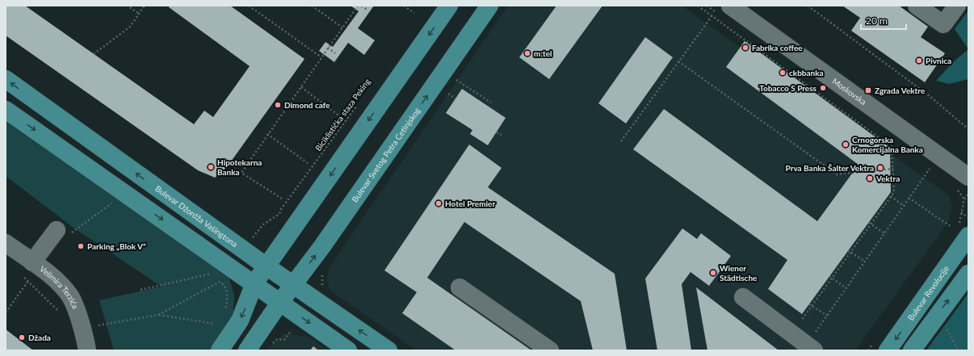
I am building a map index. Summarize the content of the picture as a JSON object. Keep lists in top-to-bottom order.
{
  "streets": {
    "main road": ["Bulevar Svetog Petra Cetinjskog", "Bulevar Džordža Vašingtona", "Bulevar Revolucije"],
    "street": ["Moskovska", "Velimira Terzića"],
    "path": ["Biciklistička staza Peking"]
  },
  "crossings": [
    ["Bulevar Svetog Petra Cetinjskog", "Bulevar Džordža Vašingtona"]
  ],
  "places": {
    "other": [
      "Fabrika coffee",
      "m:tel",
      "Pivnica",
      "ckbbanka",
      "Tobacco S Press",
      "Dimond cafe",
      "Crnogorska Komercijalna Banka",
      "Hipotekarna Banka",
      "Prva Banka Šalter Vektra",
      "Vektra",
      "Hotel Premier",
      "Parking „Blok V“",
      "Wiener Städtische",
      "Džada"
    ],
    "transit": ["Zgrada Vektre"]
  },
  "scale_bar": "20 m"
}
